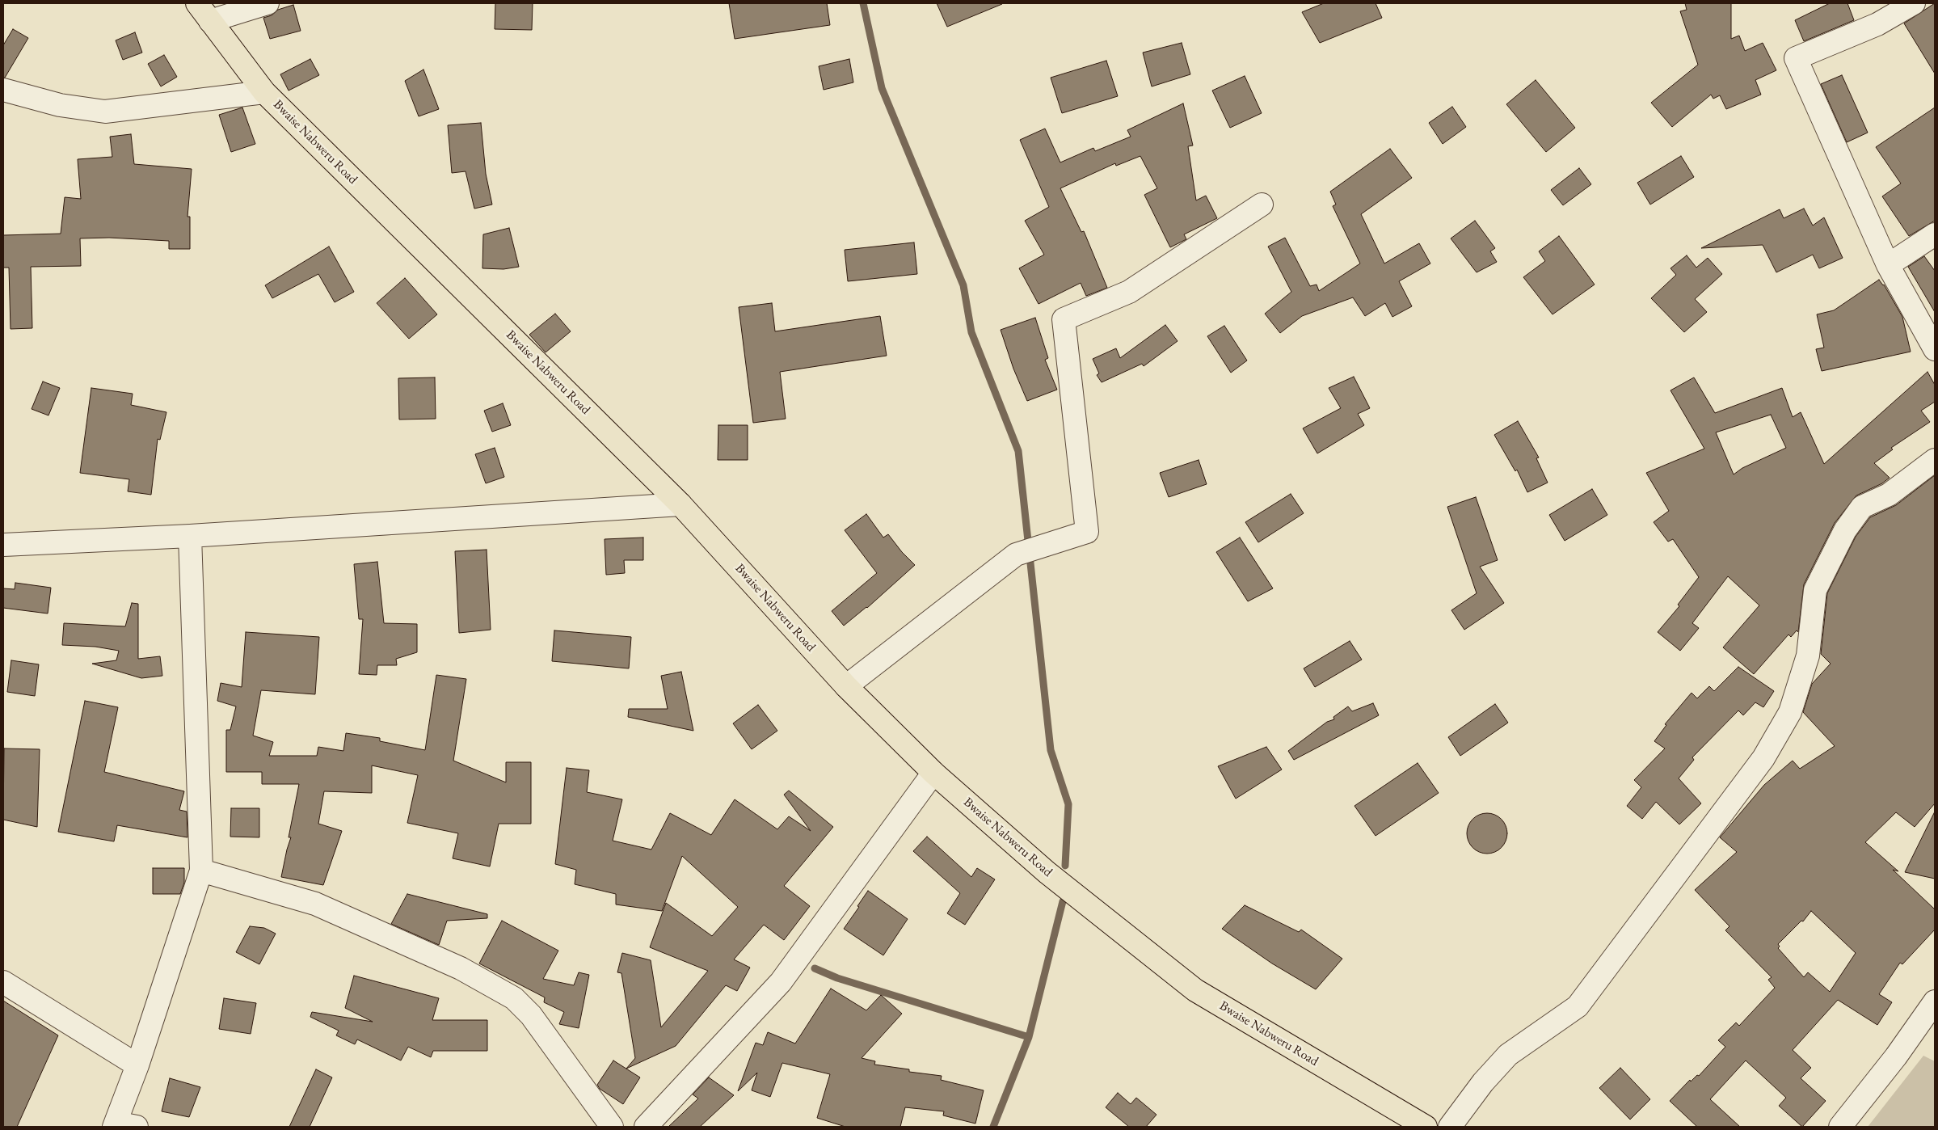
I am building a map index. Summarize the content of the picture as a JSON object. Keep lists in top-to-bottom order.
{
  "streets": {
    "main road": ["Bwaise Nabweru Road"]
  }
}
